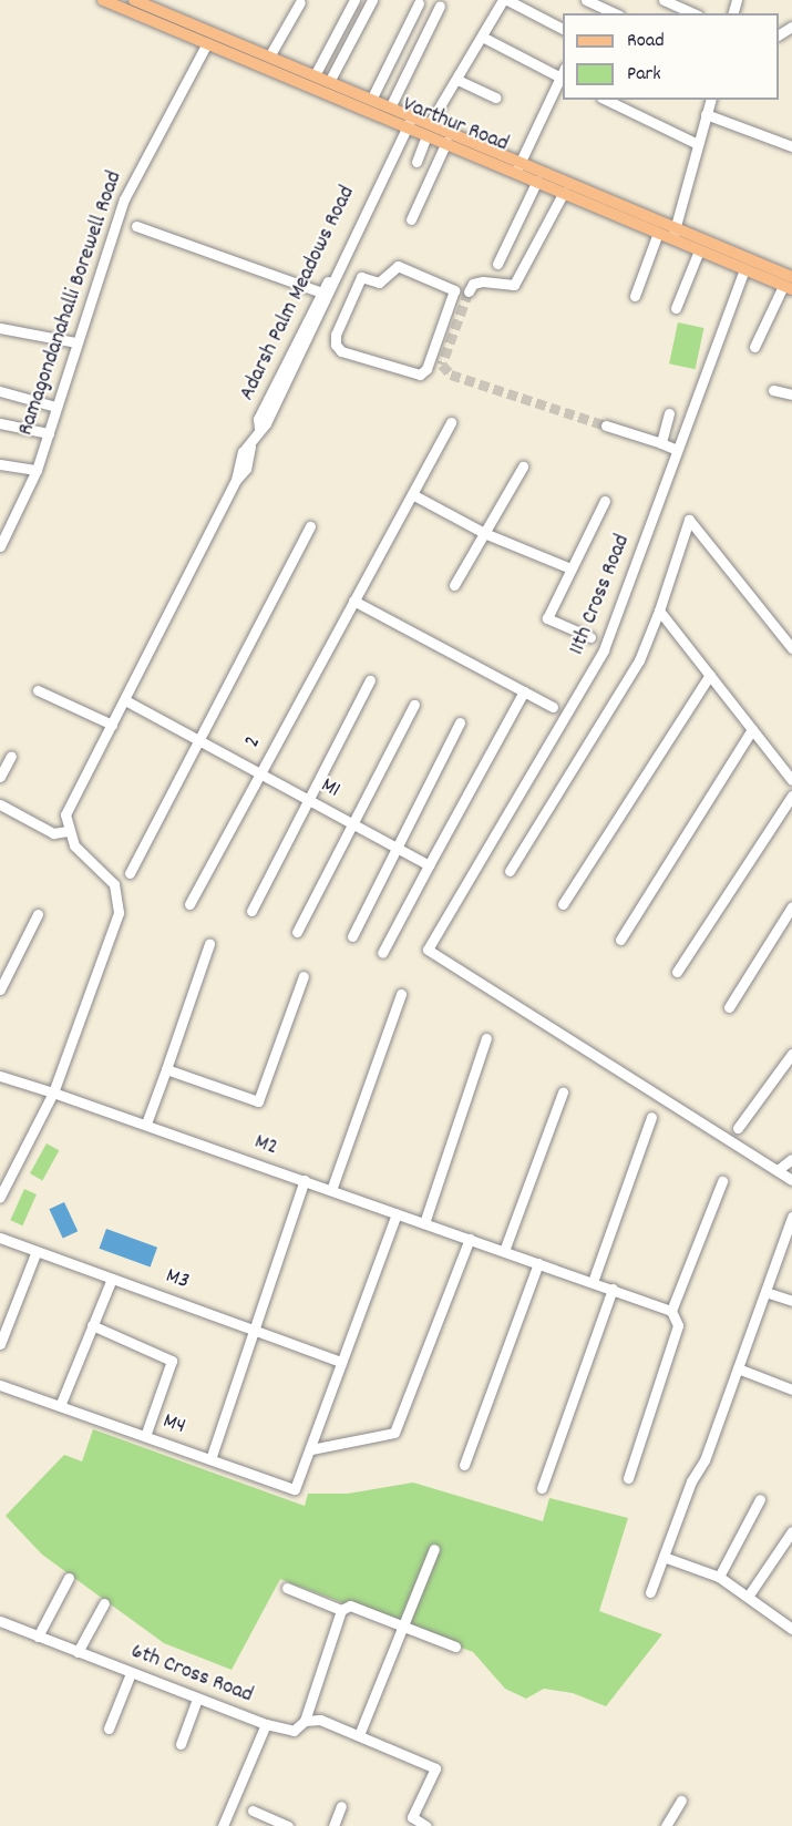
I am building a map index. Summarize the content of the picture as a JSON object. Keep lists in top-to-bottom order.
{
  "streets": {
    "main road": ["Varthur Road"],
    "street": [
      "Adarsh Palm Meadows Road",
      "Ramagondanahalli Borewell Road",
      "11th Cross Road",
      "2",
      "M1",
      "M2",
      "M3",
      "M4",
      "6th Cross Road"
    ]
  },
  "crossings": [
    ["Varthur Road", "Adarsh Palm Meadows Road"],
    ["Varthur Road", "Ramagondanahalli Borewell Road"],
    ["Varthur Road", "11th Cross Road"],
    ["Adarsh Palm Meadows Road", "M1"],
    ["2", "M1"]
  ],
  "legend": ["Road", "Park"]
}
